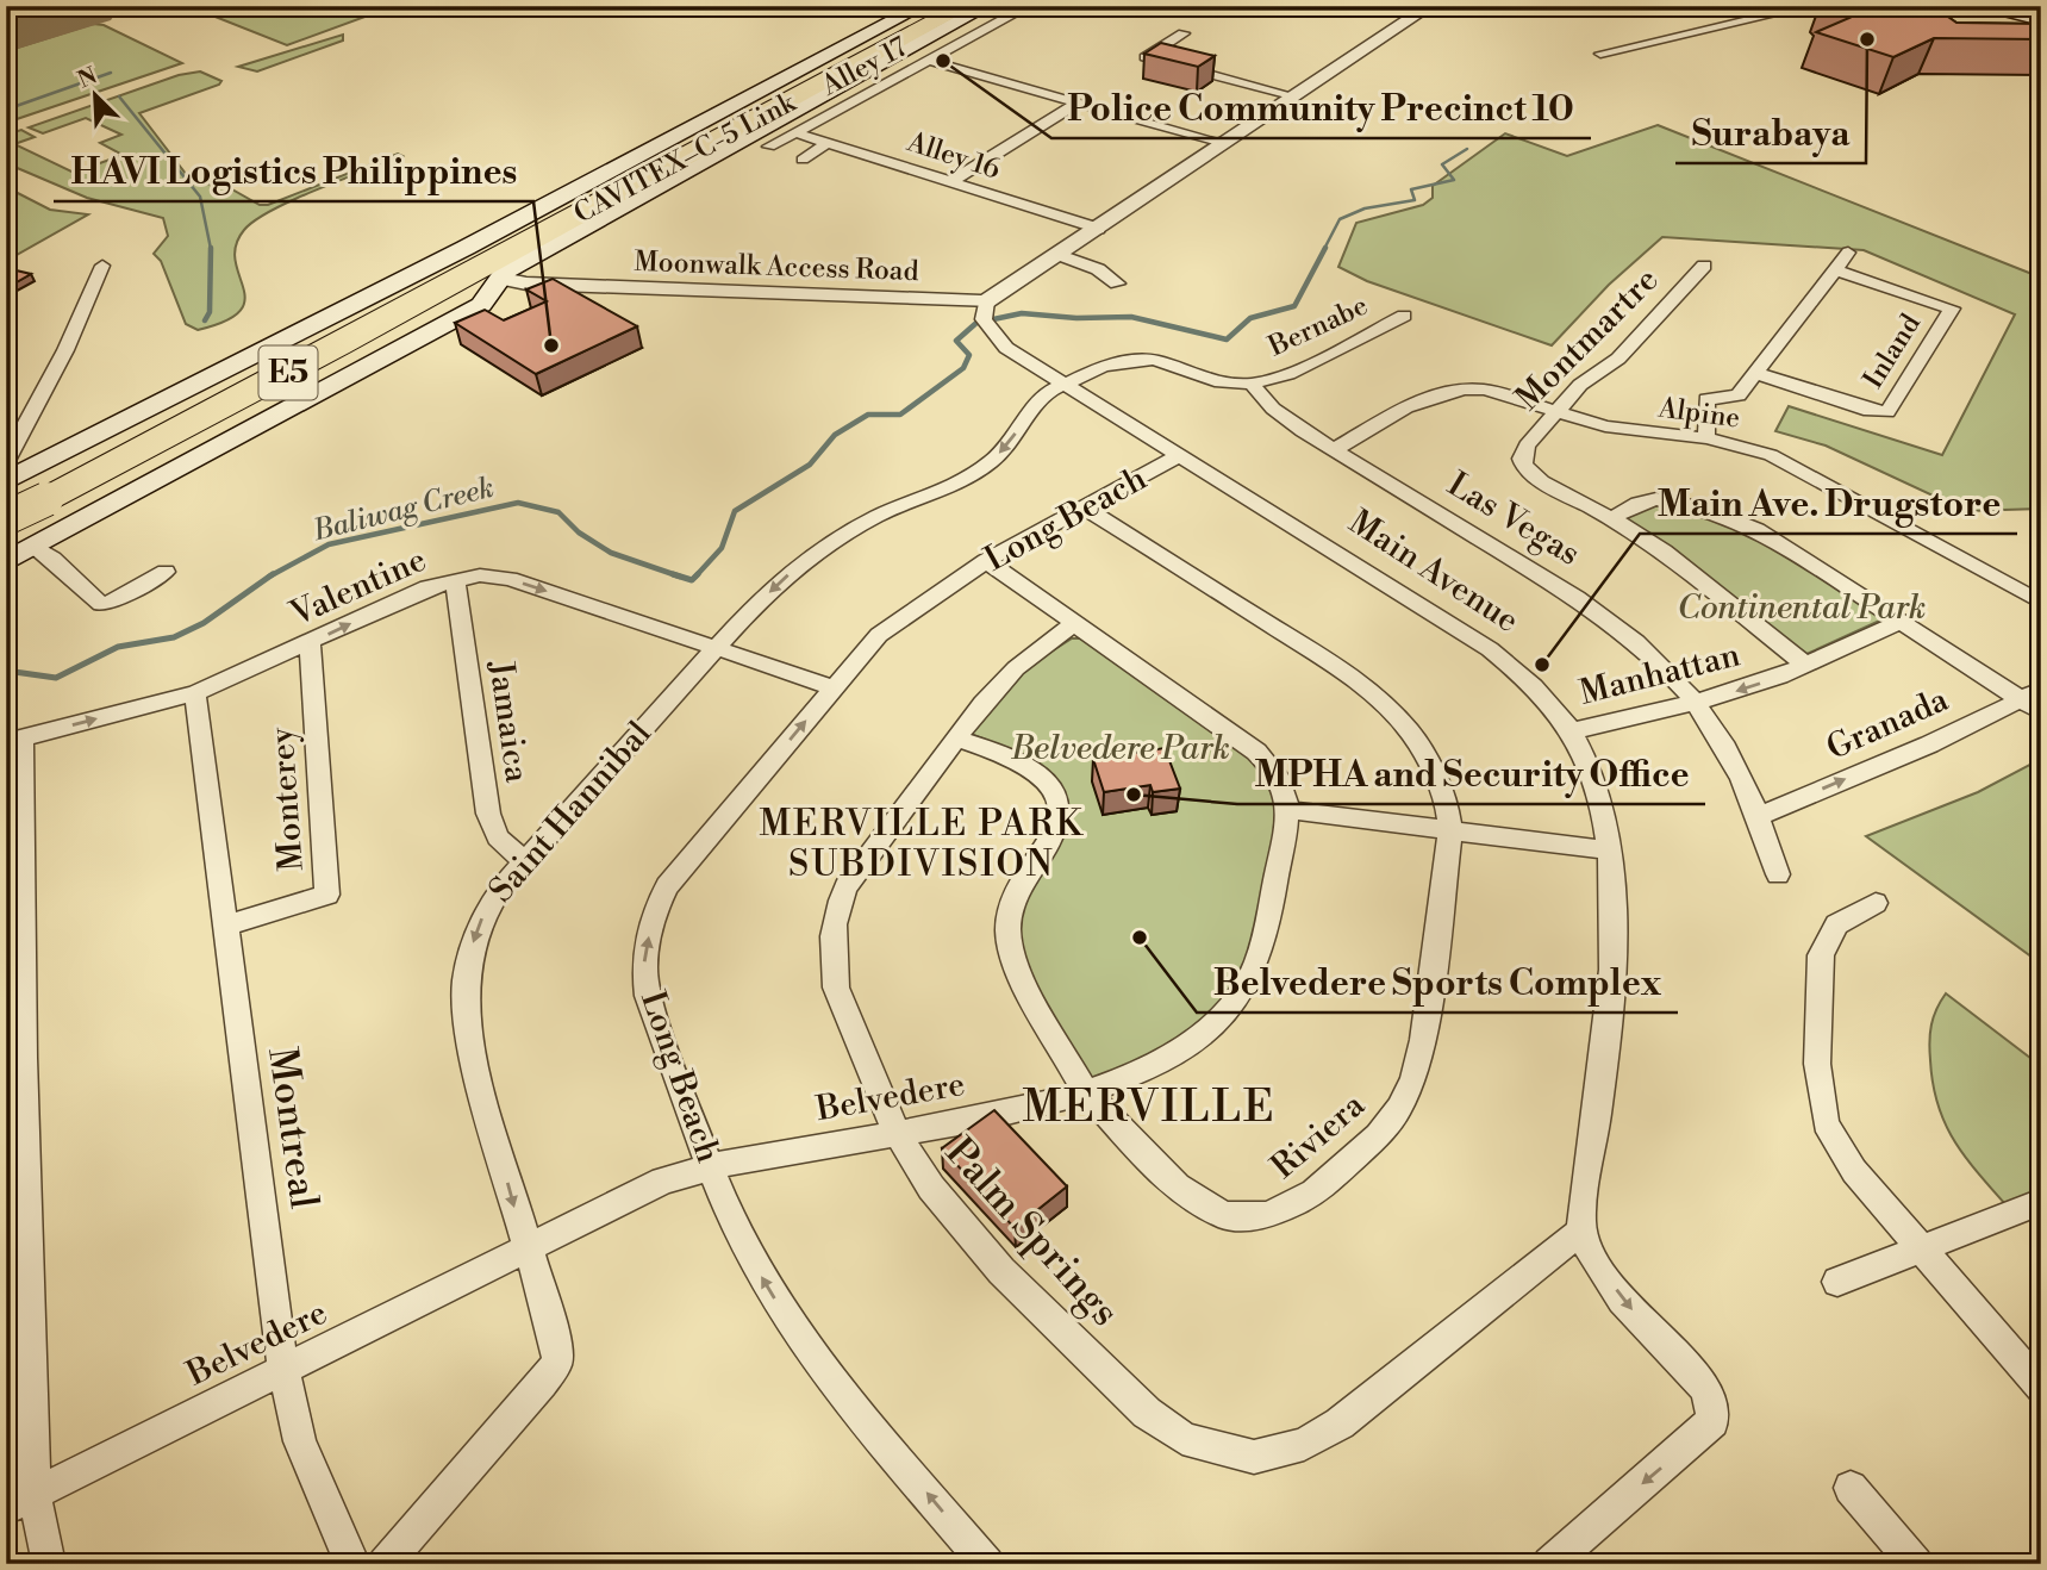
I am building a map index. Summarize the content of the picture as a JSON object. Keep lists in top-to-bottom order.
{
  "streets": {
    "highway": ["CAVITEX–C-5 Link", "E5"],
    "street": [
      "Alley 17",
      "Alley 16",
      "Moonwalk Access Road",
      "Bernabe",
      "Montmartre",
      "Inland",
      "Alpine",
      "Long Beach",
      "Las Vegas",
      "Main Avenue",
      "Valentine",
      "Manhattan",
      "Jamaica",
      "Granada",
      "Monterey",
      "Saint Hannibal",
      "Belvedere",
      "Montreal",
      "Riviera",
      "Palm Springs"
    ]
  },
  "crossings": [
    ["Alley 17", "Alley 16"],
    ["Moonwalk Access Road", "Main Avenue"],
    ["Bernabe", "Las Vegas"],
    ["Bernabe", "Main Avenue"],
    ["Bernabe", "Saint Hannibal"],
    ["Montmartre", "Alpine"],
    ["Montmartre", "Manhattan"],
    ["Alpine", "Las Vegas"],
    ["Long Beach", "Main Avenue"],
    ["Long Beach", "Valentine"],
    ["Long Beach", "Belvedere"],
    ["Long Beach", "Riviera"],
    ["Las Vegas", "Manhattan"],
    ["Las Vegas", "Granada"],
    ["Main Avenue", "Manhattan"],
    ["Main Avenue", "Saint Hannibal"],
    ["Main Avenue", "Palm Springs"],
    ["Valentine", "Jamaica"],
    ["Valentine", "Monterey"],
    ["Valentine", "Saint Hannibal"],
    ["Valentine", "Montreal"],
    ["Jamaica", "Saint Hannibal"],
    ["Monterey", "Montreal"],
    ["Saint Hannibal", "Belvedere"],
    ["Belvedere", "Montreal"],
    ["Belvedere", "Riviera"],
    ["Belvedere", "Palm Springs"],
    ["Riviera", "Palm Springs"]
  ],
  "one_way": [
    "Long Beach",
    "Valentine",
    "Granada",
    "Saint Hannibal"
  ],
  "districts": ["MERVILLE PARK SUBDIVISION", "MERVILLE"],
  "water": ["Baliwag Creek"],
  "parks": ["Continental Park", "Belvedere Park"],
  "places": [
    "Surabaya",
    "Police Community Precinct 10",
    "HAVI Logistics Philippines",
    "Main Ave. Drugstore",
    "MPHA and Security Office",
    "Belvedere Sports Complex"
  ],
  "north": "top left"
}
